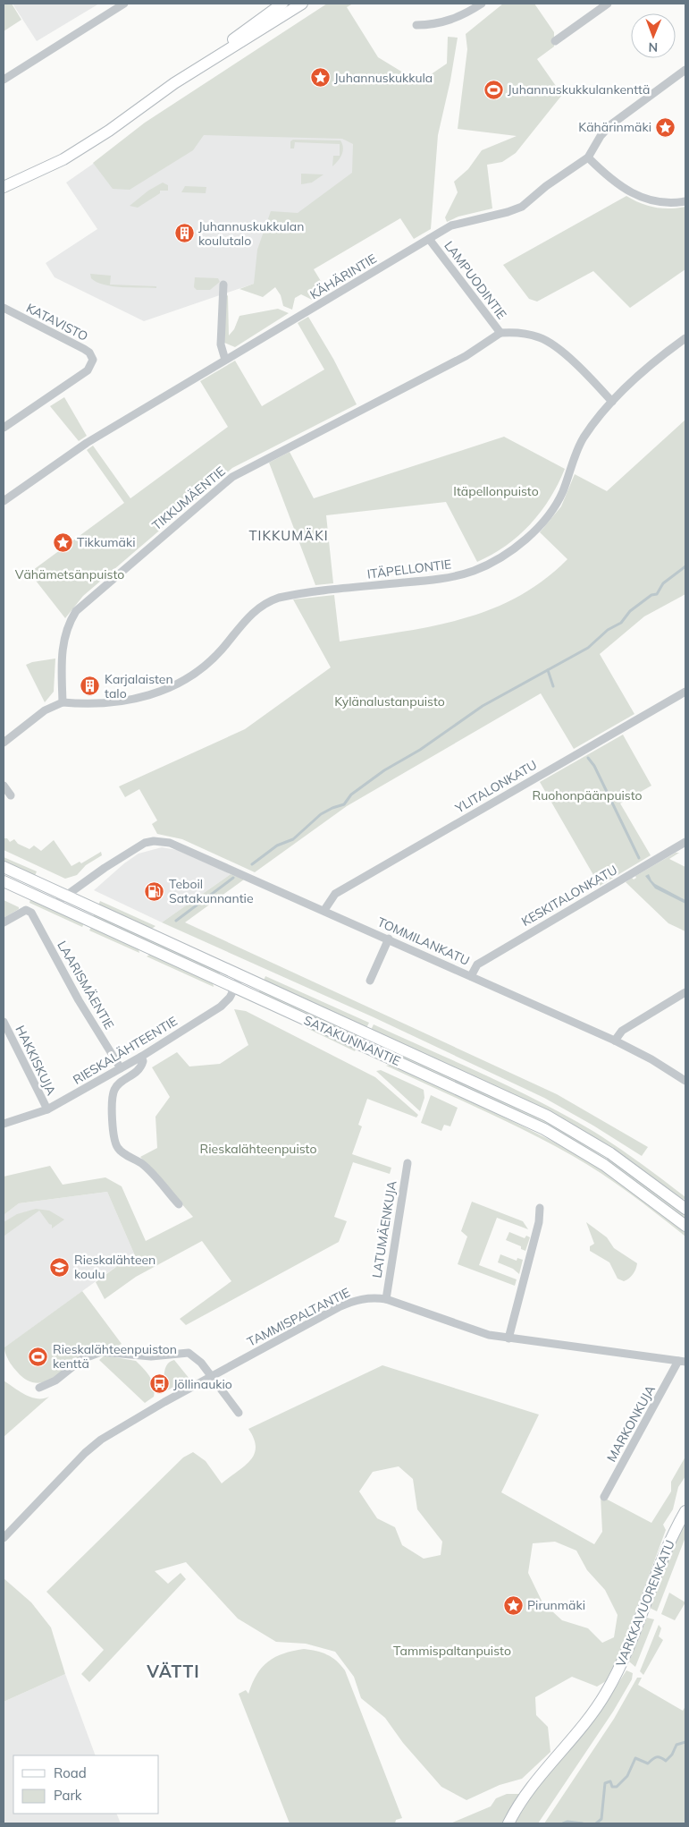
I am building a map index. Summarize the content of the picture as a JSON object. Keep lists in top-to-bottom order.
{
  "streets": {
    "main road": ["SATAKUNNANTIE", "VARKKAVUORENKATU"],
    "street": [
      "KÄHÄRINTIE",
      "LAMPUODINTIE",
      "KATAVISTO",
      "TIKKUMÄENTIE",
      "ITÄPELLONTIE",
      "YLITALONKATU",
      "KESKITALONKATU",
      "TOMMILANKATU",
      "LAARISMÄENTIE",
      "RIESKALÄHTEENTIE",
      "HAKKISKUJA",
      "LATUMÄENKUJA",
      "TAMMISPALTANTIE",
      "MARKONKUJA"
    ]
  },
  "crossings": [
    ["KÄHÄRINTIE", "LAMPUODINTIE"],
    ["LAMPUODINTIE", "TIKKUMÄENTIE"],
    ["LAMPUODINTIE", "ITÄPELLONTIE"],
    ["TIKKUMÄENTIE", "ITÄPELLONTIE"],
    ["YLITALONKATU", "TOMMILANKATU"],
    ["KESKITALONKATU", "TOMMILANKATU"],
    ["TOMMILANKATU", "SATAKUNNANTIE"],
    ["LAARISMÄENTIE", "RIESKALÄHTEENTIE"],
    ["SATAKUNNANTIE", "RIESKALÄHTEENTIE"],
    ["RIESKALÄHTEENTIE", "HAKKISKUJA"],
    ["LATUMÄENKUJA", "TAMMISPALTANTIE"],
    ["TAMMISPALTANTIE", "MARKONKUJA"]
  ],
  "districts": ["TIKKUMÄKI", "VÄTTI"],
  "parks": [
    "Itäpellonpuisto",
    "Vähämetsänpuisto",
    "Kylänalustanpuisto",
    "Ruohonpäänpuisto",
    "Rieskalähteenpuisto",
    "Tammispaltanpuisto"
  ],
  "places": {
    "place": [
      "Juhannuskukkula",
      "Kähärinmäki",
      "Tikkumäki",
      "Pirunmäki"
    ],
    "sports": ["Juhannuskukkulankenttä", "Rieskalähteenpuiston kenttä"],
    "building": ["Juhannuskukkulan koulutalo", "Karjalaisten talo"],
    "fuel station": ["Teboil Satakunnantie"],
    "school or university": ["Rieskalähteen koulu"],
    "bus stop": ["Jöllinaukio"]
  },
  "legend": ["Road", "Park"],
  "north": "bottom"
}
